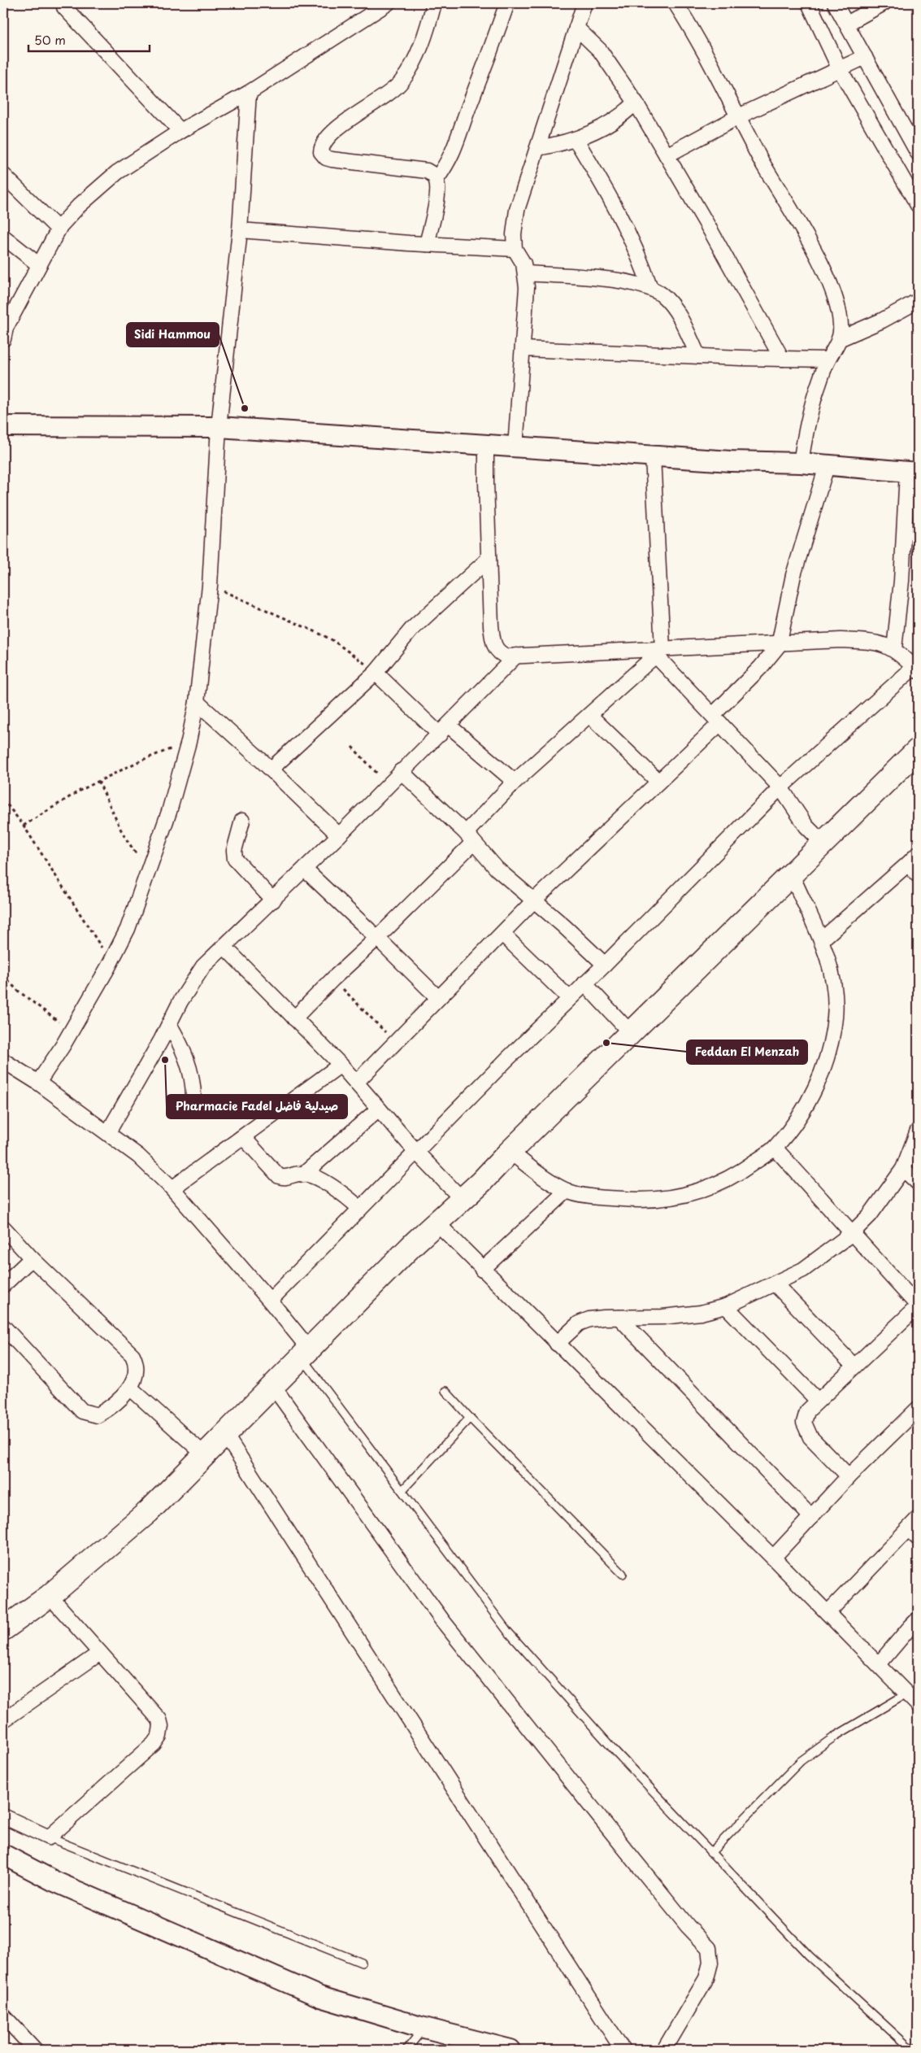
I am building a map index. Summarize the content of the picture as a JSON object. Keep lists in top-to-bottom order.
{
  "places": ["Sidi Hammou", "Feddan El Menzah", "Pharmacie Fadel صيدلية فاضل"],
  "scale_bar": "50 m"
}
